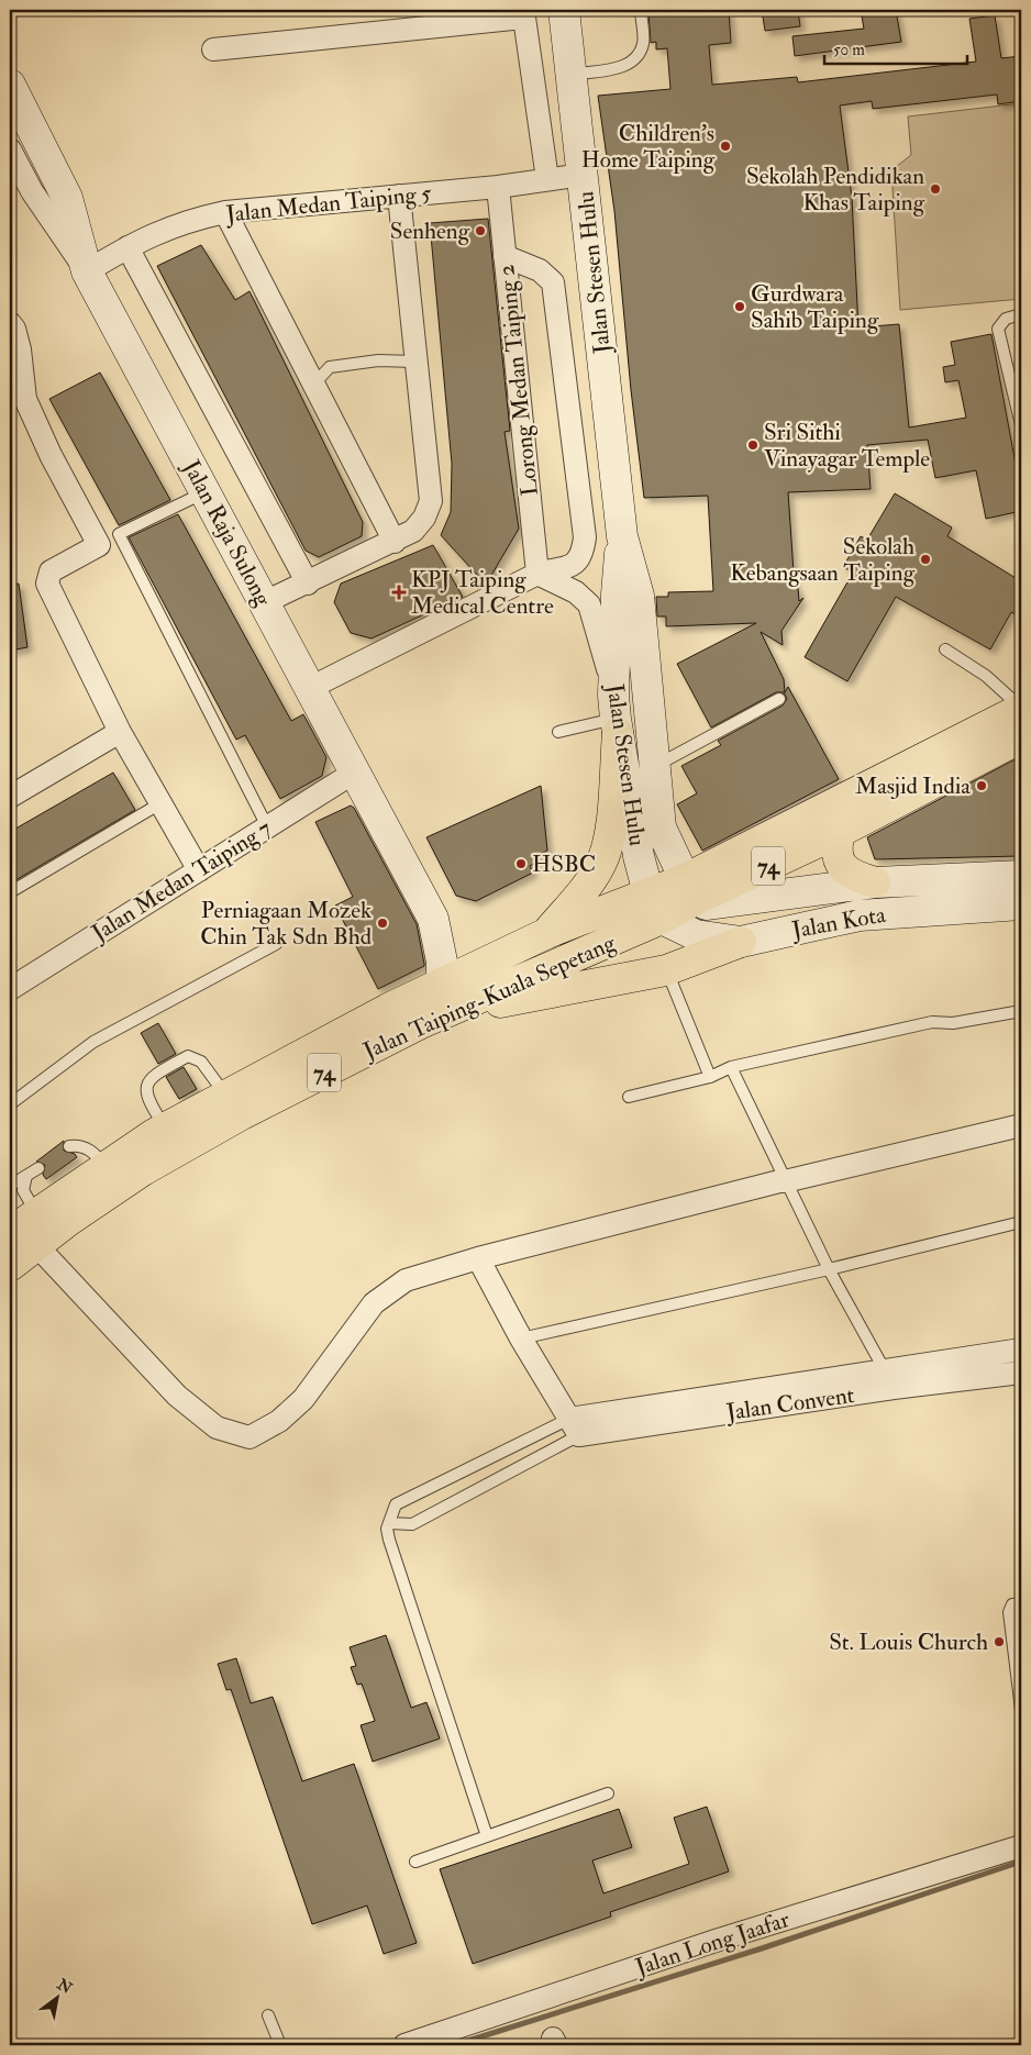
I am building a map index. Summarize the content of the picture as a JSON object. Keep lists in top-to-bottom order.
{
  "streets": {
    "main road": [
      "Jalan Stesen Hulu",
      "Jalan Raja Sulong",
      "74",
      "Jalan Kota",
      "Jalan Taiping-Kuala Sepetang"
    ],
    "street": [
      "Jalan Medan Taiping 5",
      "Lorong Medan Taiping 2",
      "Jalan Medan Taiping 7",
      "Jalan Convent",
      "Jalan Long Jaafar"
    ]
  },
  "crossings": [
    ["Jalan Medan Taiping 5", "Jalan Stesen Hulu"],
    ["Jalan Medan Taiping 5", "Lorong Medan Taiping 2"],
    ["Jalan Medan Taiping 5", "Jalan Raja Sulong"],
    ["Jalan Stesen Hulu", "74"],
    ["Jalan Stesen Hulu", "Jalan Kota"],
    ["Jalan Stesen Hulu", "Jalan Taiping-Kuala Sepetang"],
    ["Jalan Raja Sulong", "Jalan Medan Taiping 7"],
    ["Jalan Raja Sulong", "Jalan Taiping-Kuala Sepetang"],
    ["74", "Jalan Kota"],
    ["74", "Jalan Taiping-Kuala Sepetang"],
    ["Jalan Kota", "Jalan Taiping-Kuala Sepetang"]
  ],
  "places": {
    "other": [
      "Children's Home Taiping",
      "Sekolah Pendidikan Khas Taiping",
      "Senheng",
      "Gurdwara Sahib Taiping",
      "Sri Sithi Vinayagar Temple",
      "Sekolah Kebangsaan Taiping",
      "Masjid India",
      "HSBC",
      "Perniagaan Mozek Chin Tak Sdn Bhd",
      "St. Louis Church"
    ],
    "health": ["KPJ Taiping Medical Centre"]
  },
  "scale_bar": "50 m",
  "north": "top right"
}
